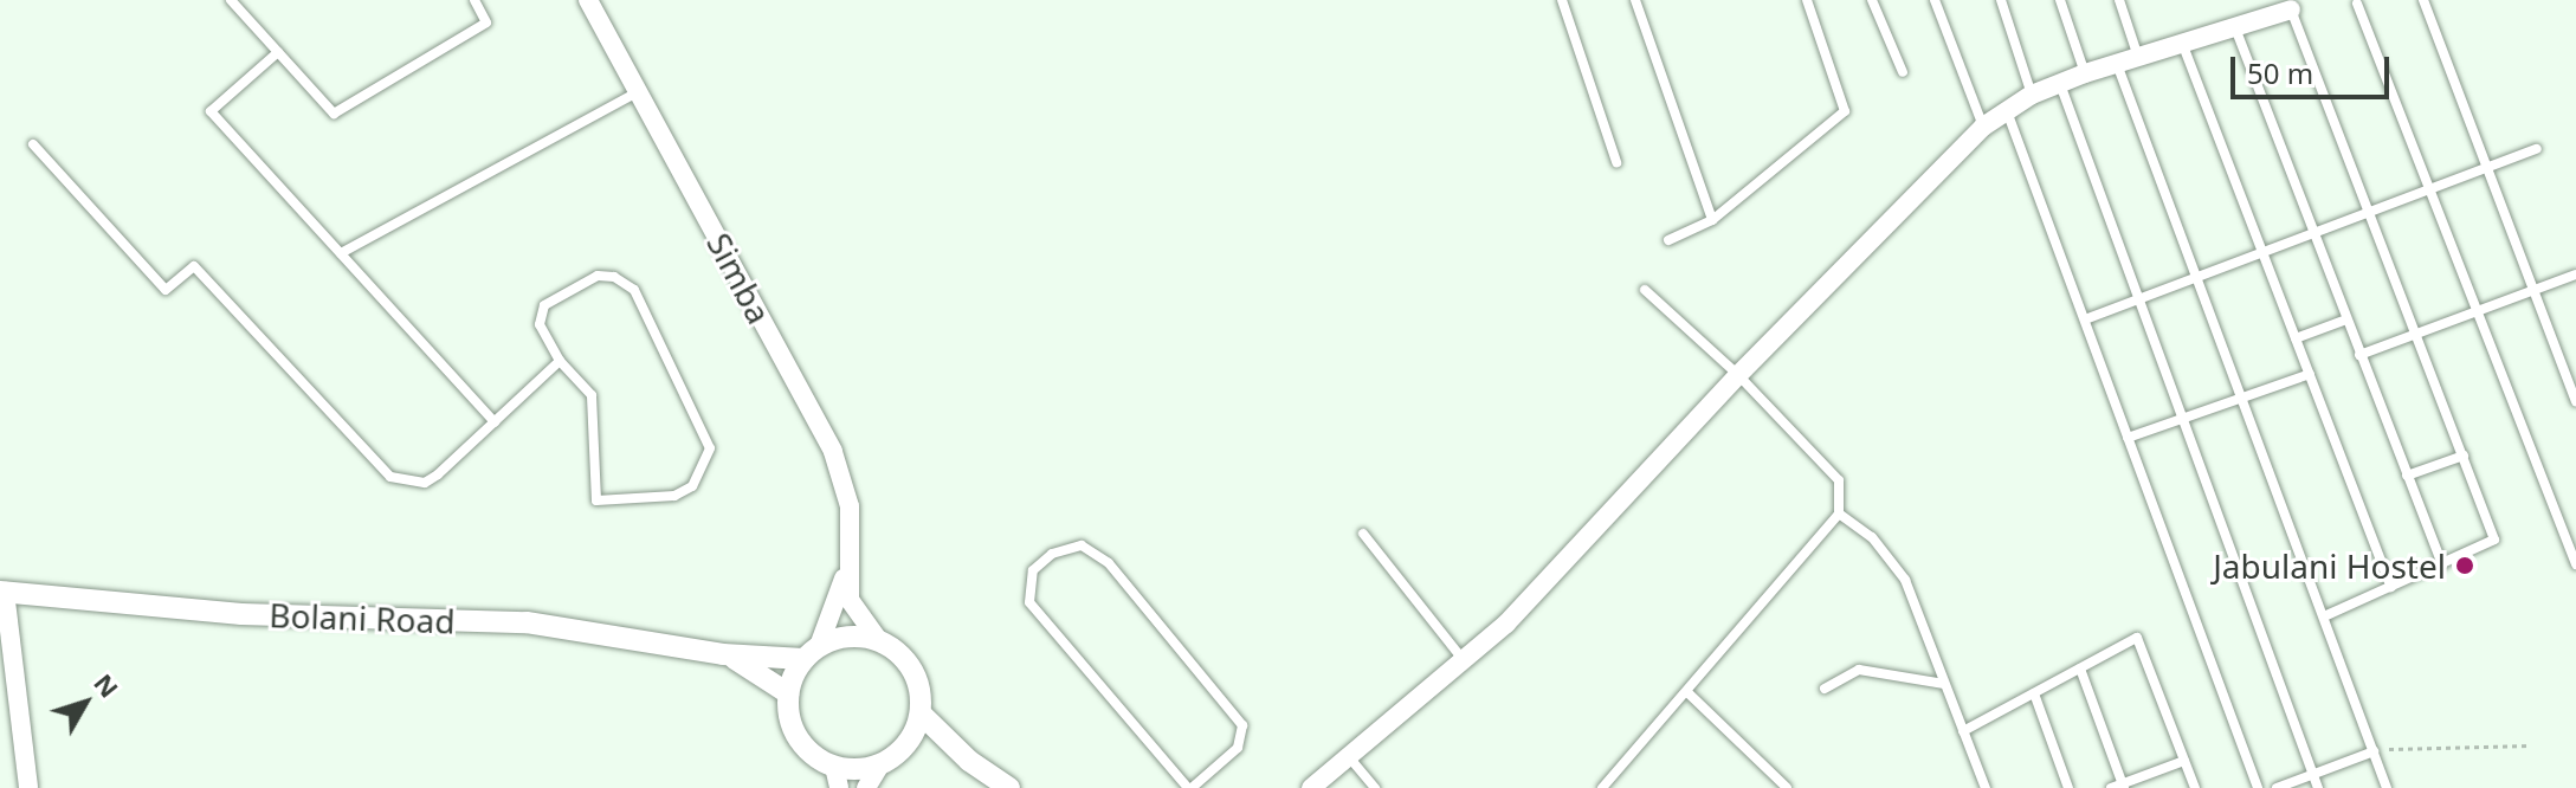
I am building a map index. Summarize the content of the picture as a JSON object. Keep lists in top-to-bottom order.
{
  "streets": {
    "street": ["Simba", "Bolani Road"]
  },
  "places": ["Jabulani Hostel"],
  "scale_bar": "50 m",
  "north": "top right"
}
